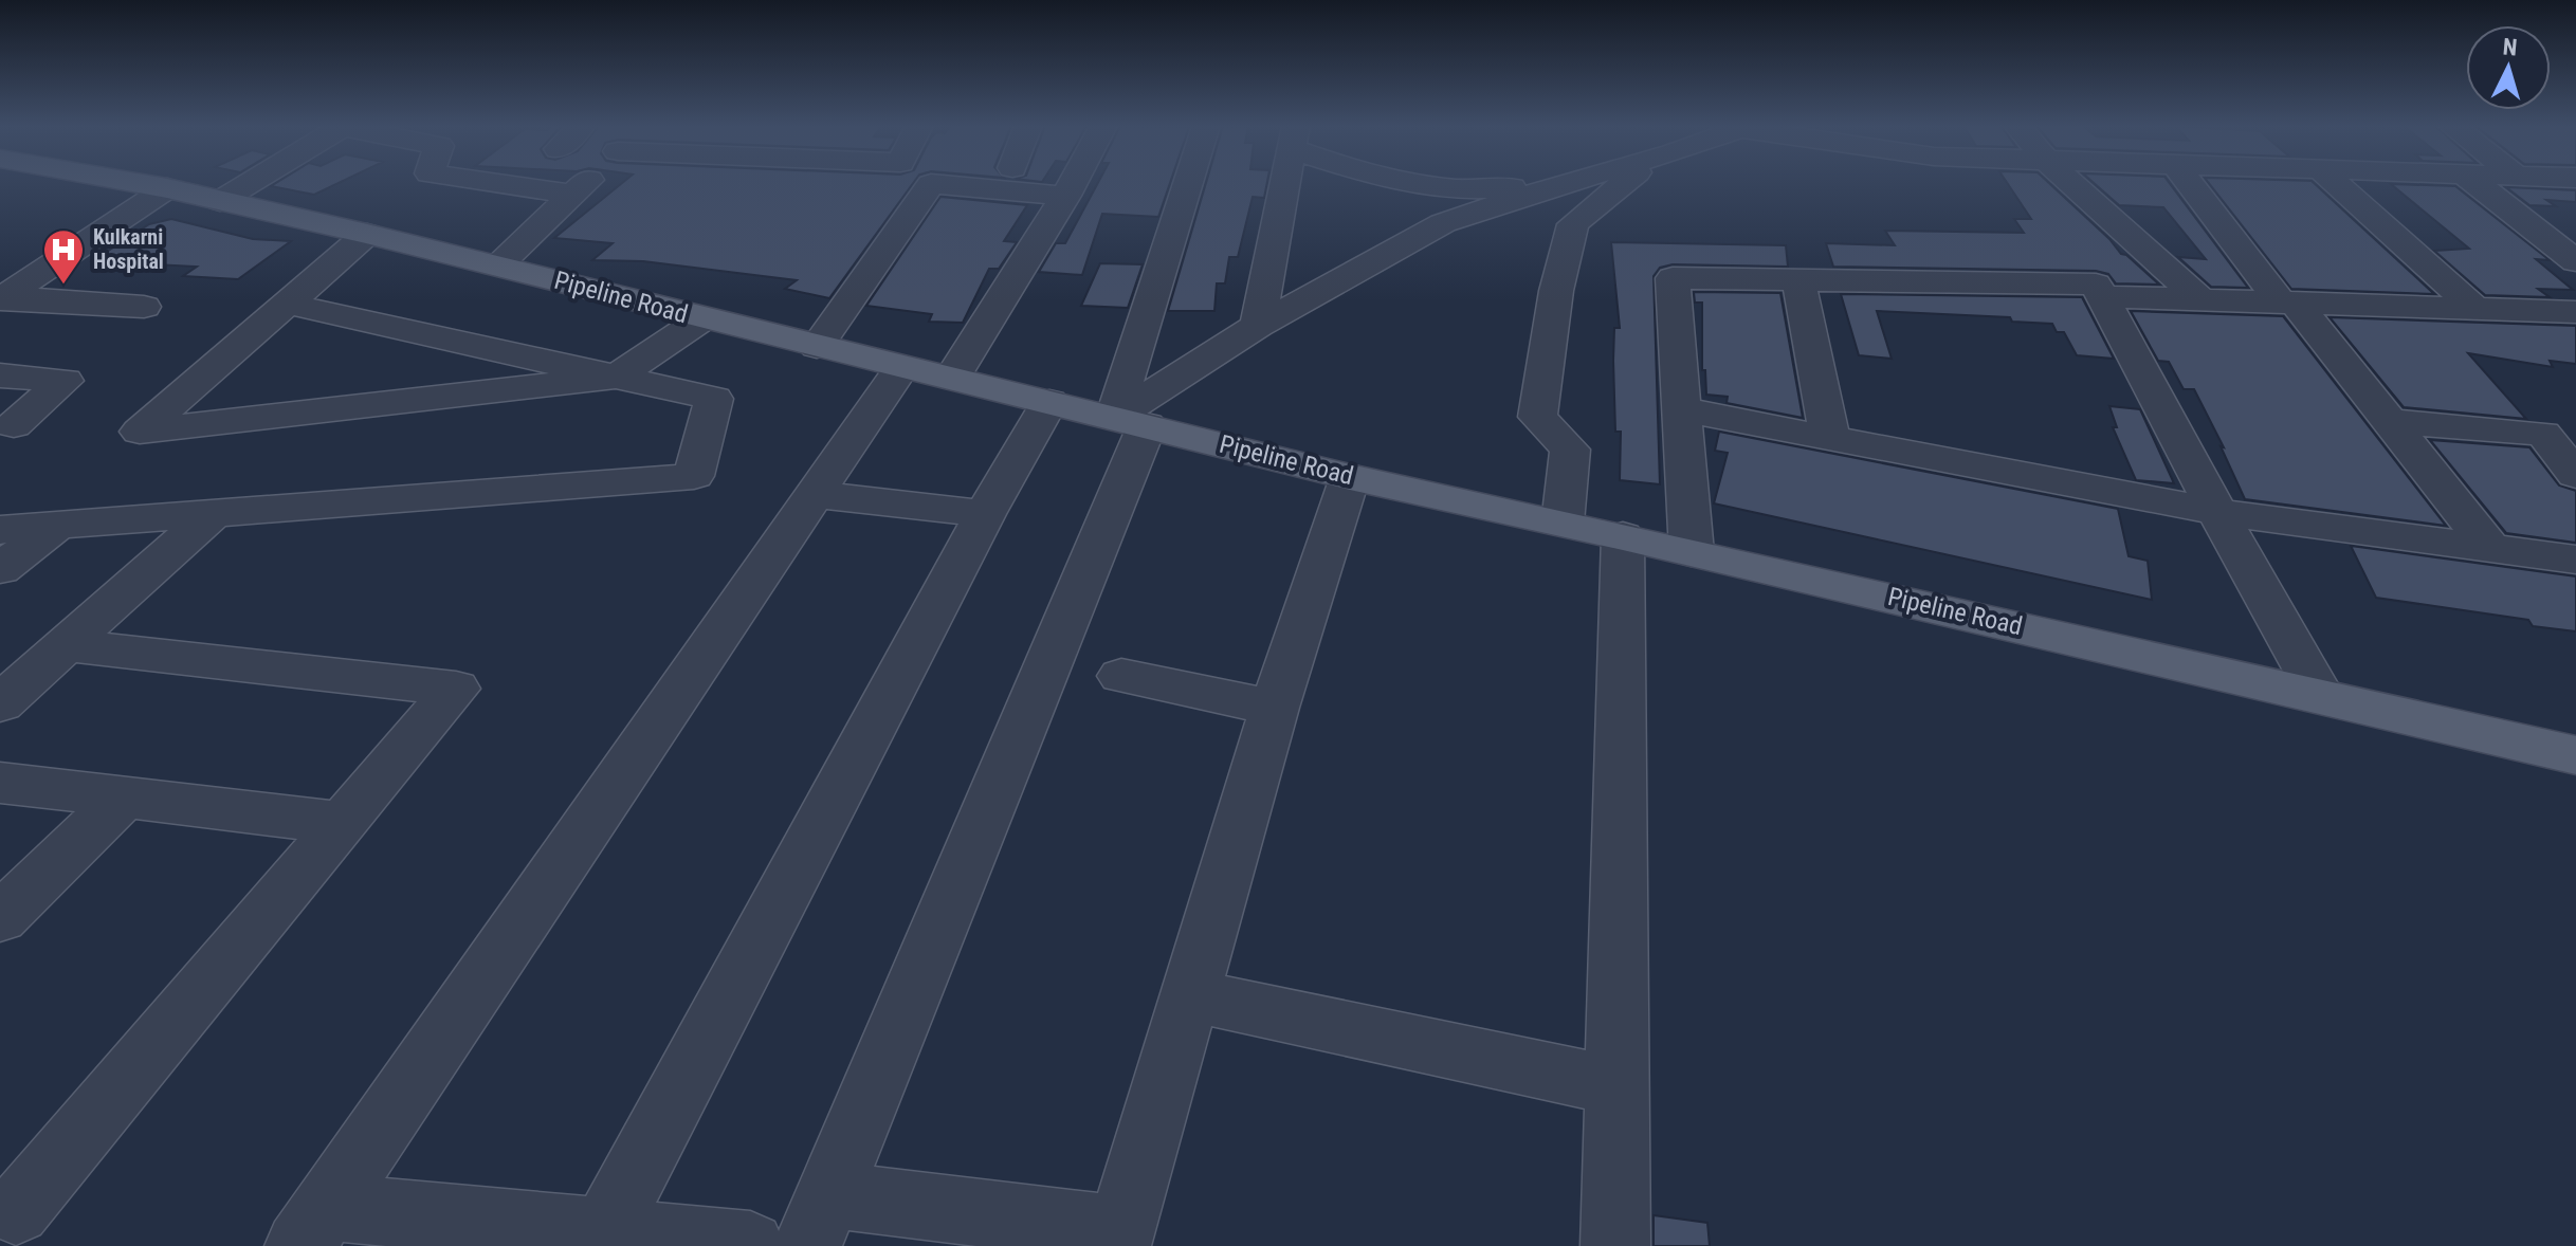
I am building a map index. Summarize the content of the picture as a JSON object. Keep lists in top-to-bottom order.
{
  "streets": {
    "main road": ["Pipeline Road"]
  },
  "places": {
    "hospital": ["Kulkarni Hospital"]
  },
  "north": "top"
}
